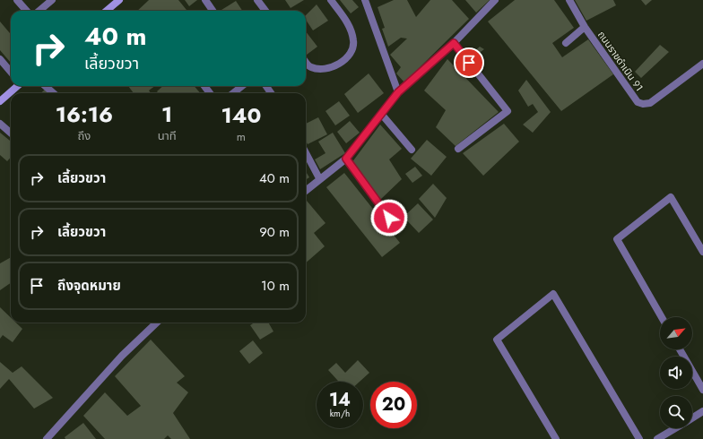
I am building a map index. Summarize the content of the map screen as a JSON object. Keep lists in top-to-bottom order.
{
  "streets": {
    "street": ["ถนนราขดำเนิน 91"]
  },
  "north": "top right",
  "page": {
    "turn": ["40 m", "เลี้ยวขวา"],
    "eta": [
      "16:16",
      "ถึง",
      "1",
      "นาที",
      "140",
      "m"
    ],
    "list": [
      {
        "name": "เลี้ยวขวา",
        "value": "40 m"
      },
      {
        "name": "เลี้ยวขวา",
        "value": "90 m"
      },
      {
        "name": "ถึงจุดหมาย",
        "value": "10 m"
      }
    ],
    "speed": "14 km/h",
    "limit": "20"
  }
}
